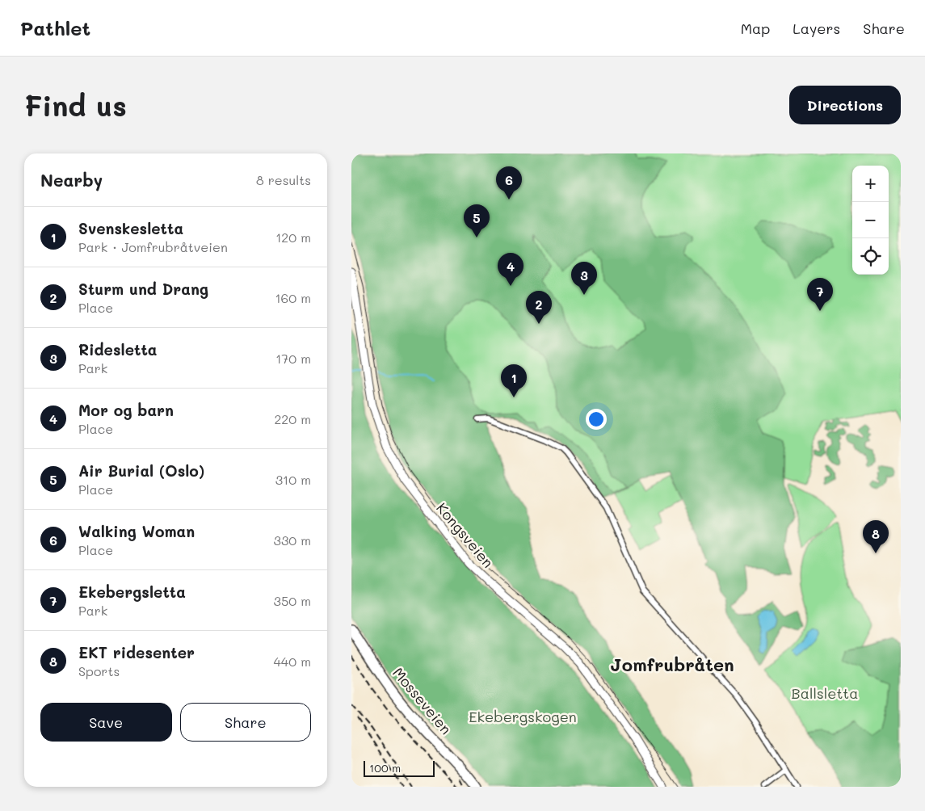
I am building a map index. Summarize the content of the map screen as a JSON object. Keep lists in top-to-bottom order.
{
  "streets": {
    "highway": ["Mosseveien"],
    "main road": ["Kongsveien"]
  },
  "districts": ["Jomfrubråten"],
  "parks": ["Ballsletta", "Ekebergskogen"],
  "scale_bar": "100 m",
  "page": {
    "header": "Pathlet",
    "nav": ["Map", "Layers", "Share"],
    "buttons": [
      "Directions",
      ["Save", "Share"]
    ],
    "title": "Find us",
    "heading": ["Nearby", "8 results"],
    "map_buttons": ["+", "−"],
    "pins": [
      "6",
      "5",
      "4",
      "3",
      "7",
      "2",
      "1",
      "8"
    ],
    "list": [
      {
        "mark": "1",
        "name": "Svenskesletta",
        "note": "Park · Jomfrubråtveien",
        "value": "120 m"
      },
      {
        "mark": "2",
        "name": "Sturm und Drang",
        "note": "Place",
        "value": "160 m"
      },
      {
        "mark": "3",
        "name": "Ridesletta",
        "note": "Park",
        "value": "170 m"
      },
      {
        "mark": "4",
        "name": "Mor og barn",
        "note": "Place",
        "value": "220 m"
      },
      {
        "mark": "5",
        "name": "Air Burial (Oslo)",
        "note": "Place",
        "value": "310 m"
      },
      {
        "mark": "6",
        "name": "Walking Woman",
        "note": "Place",
        "value": "330 m"
      },
      {
        "mark": "7",
        "name": "Ekebergsletta",
        "note": "Park",
        "value": "350 m"
      },
      {
        "mark": "8",
        "name": "EKT ridesenter",
        "note": "Sports",
        "value": "440 m"
      }
    ],
    "scale": "100 m"
  }
}
